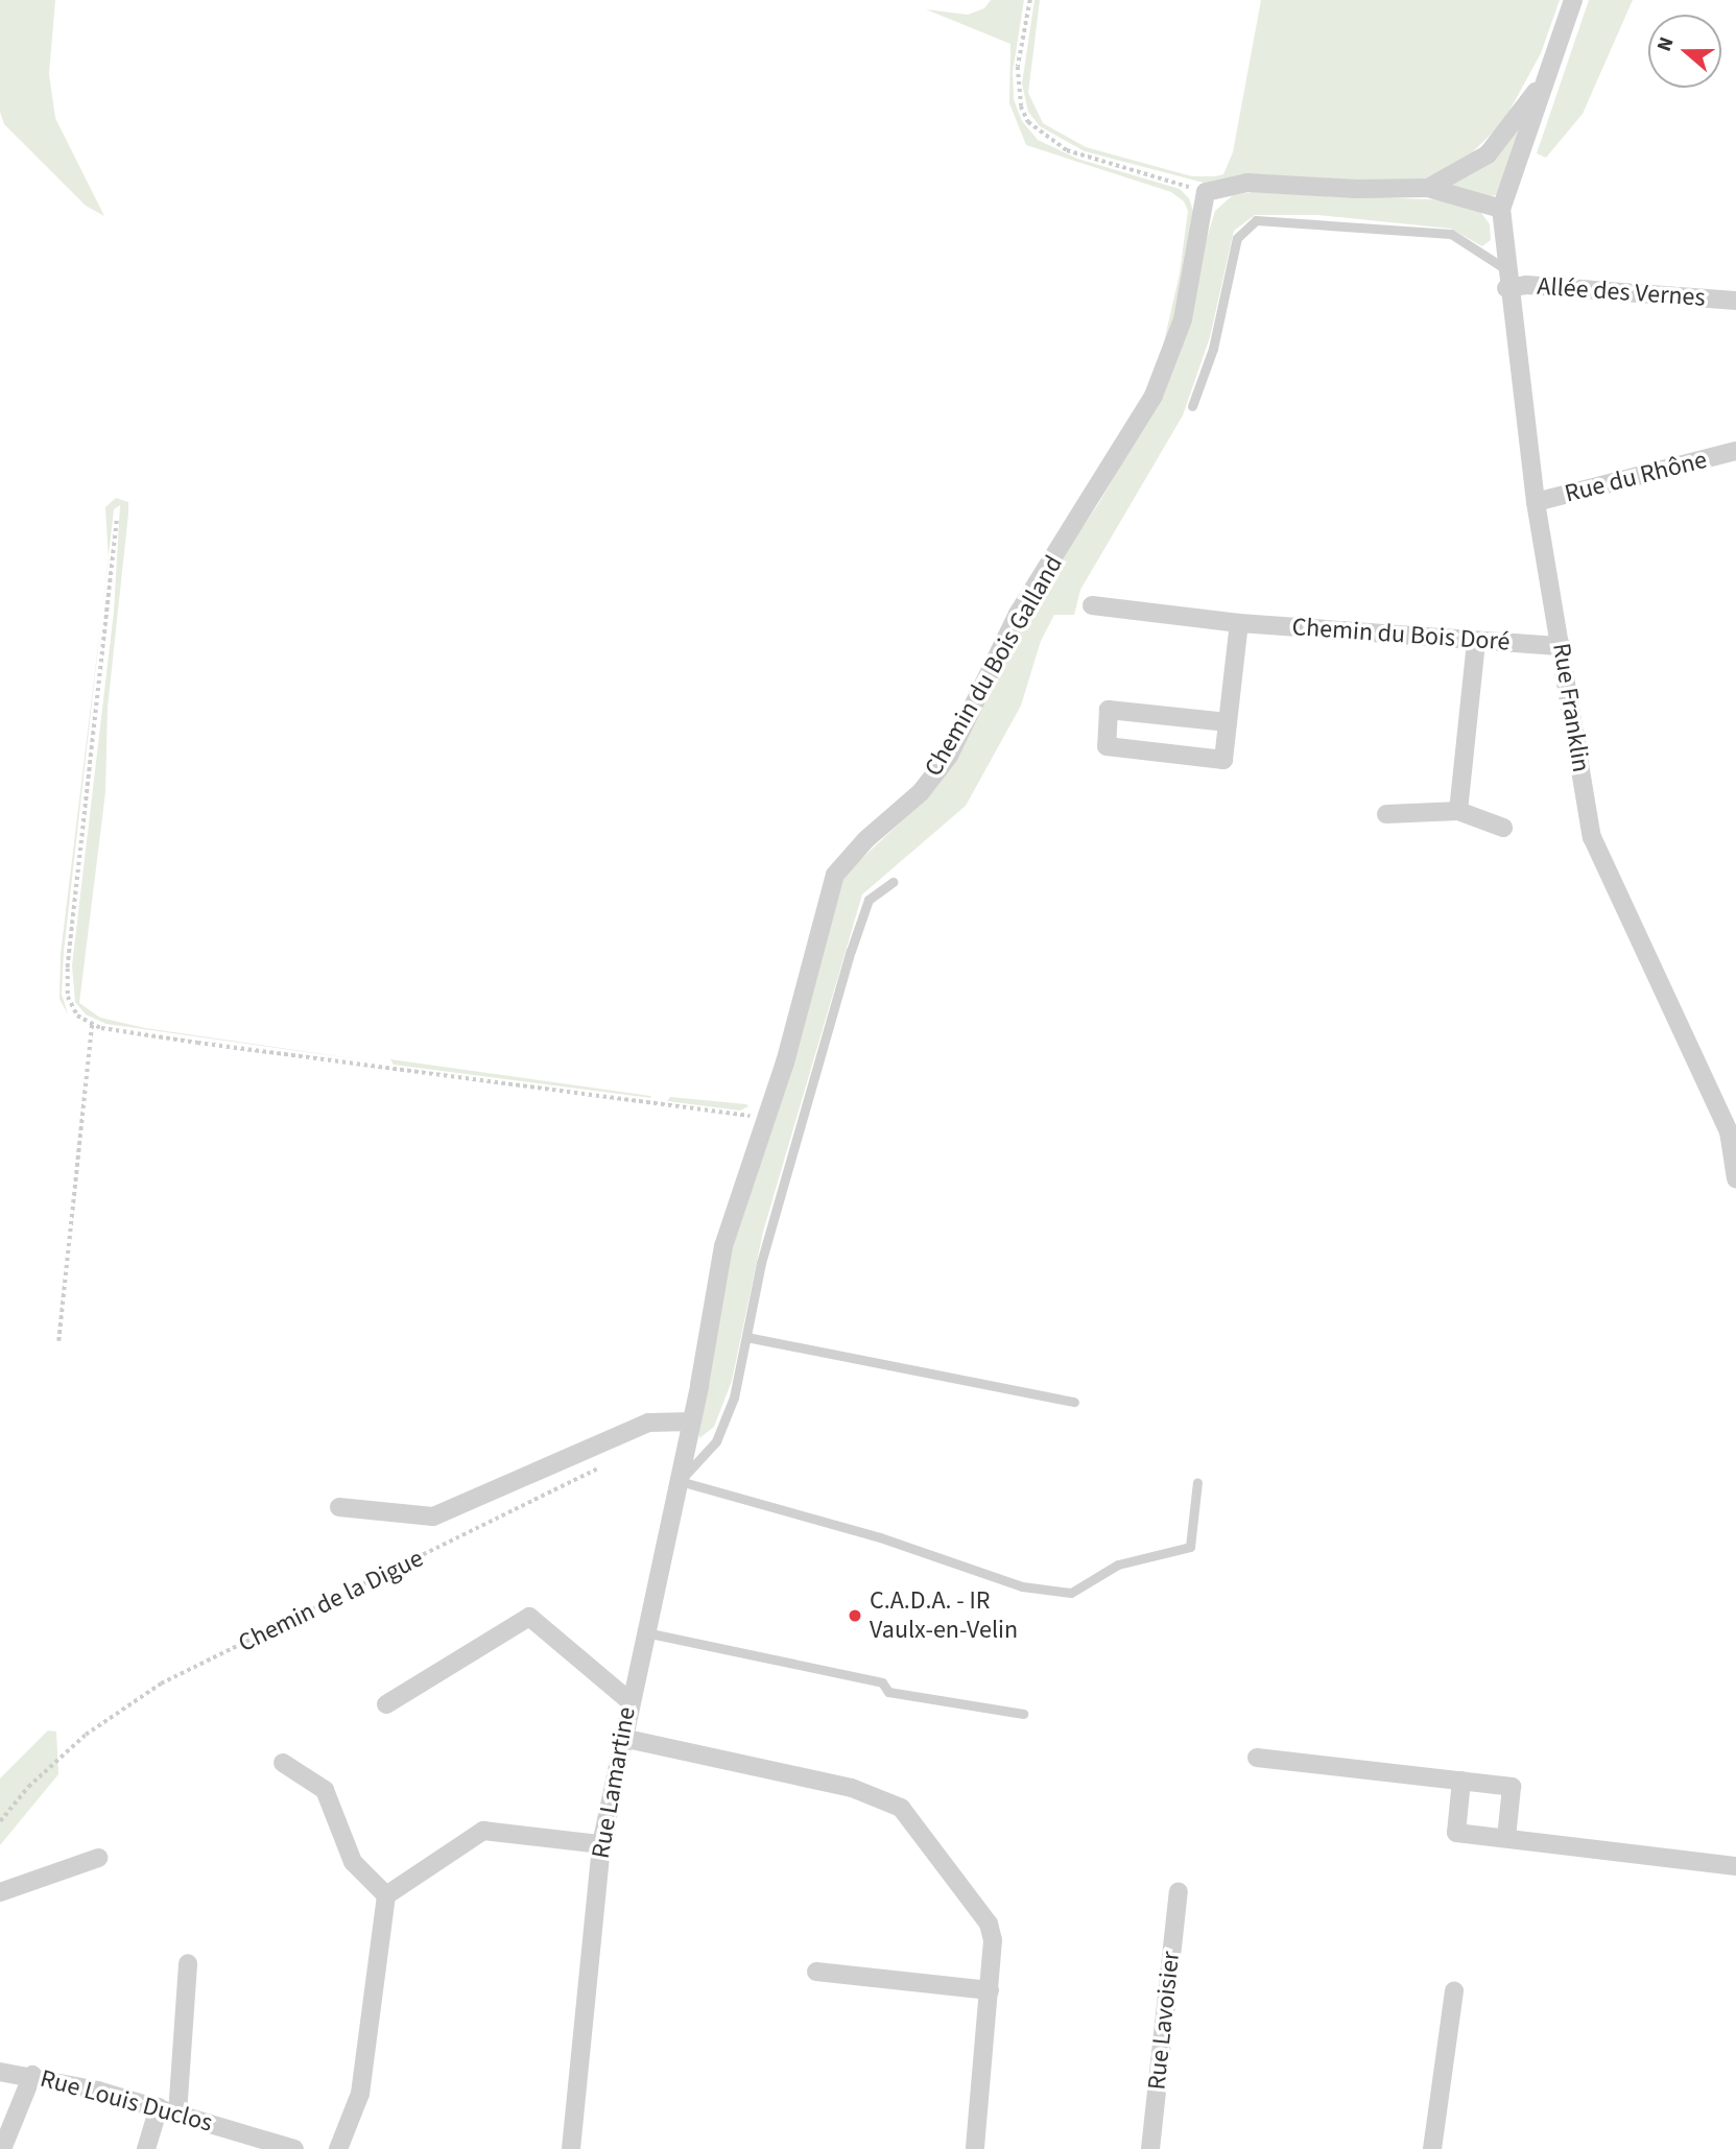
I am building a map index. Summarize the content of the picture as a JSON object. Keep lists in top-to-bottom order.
{
  "streets": {
    "street": [
      "Allée des Vernes",
      "Rue du Rhône",
      "Chemin du Bois Doré",
      "Chemin du Bois Galland",
      "Rue Franklin",
      "Rue Lamartine",
      "Rue Lavoisier",
      "Rue Louis Duclos"
    ],
    "path": ["Chemin de la Digue"]
  },
  "crossings": [
    ["Allée des Vernes", "Rue Franklin"],
    ["Rue du Rhône", "Rue Franklin"],
    ["Chemin du Bois Doré", "Rue Franklin"],
    ["Chemin du Bois Galland", "Rue Lamartine"]
  ],
  "places": ["C.A.D.A. - IR Vaulx-en-Velin"],
  "north": "left"
}
